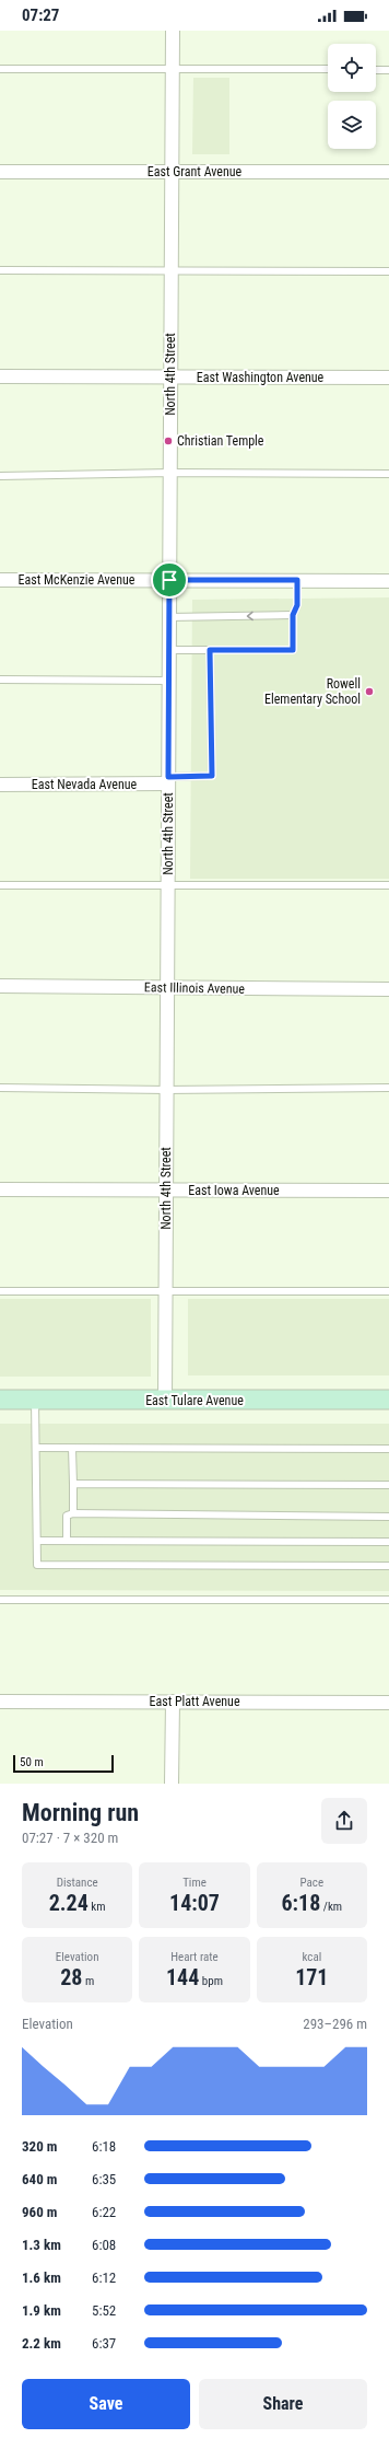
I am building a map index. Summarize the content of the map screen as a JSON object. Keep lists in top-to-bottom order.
{
  "streets": {
    "main road": ["East Tulare Avenue"],
    "street": [
      "East Grant Avenue",
      "North 4th Street",
      "East Washington Avenue",
      "East McKenzie Avenue",
      "East Nevada Avenue",
      "East Illinois Avenue",
      "East Iowa Avenue",
      "East Platt Avenue"
    ]
  },
  "crossings": [
    ["East Grant Avenue", "North 4th Street"],
    ["North 4th Street", "East Washington Avenue"],
    ["North 4th Street", "East McKenzie Avenue"],
    ["North 4th Street", "East Nevada Avenue"],
    ["North 4th Street", "East Illinois Avenue"],
    ["North 4th Street", "East Iowa Avenue"],
    ["North 4th Street", "East Tulare Avenue"]
  ],
  "places": ["Christian Temple", "Rowell Elementary School"],
  "scale_bar": "50 m",
  "page": {
    "status": "07:27",
    "scale": "50 m",
    "heading": ["Morning run", "07:27 · 7 × 320 m"],
    "stats": [
      ["Distance", "2.24 km"],
      ["Time", "14:07"],
      ["Pace", "6:18 /km"],
      ["Elevation", "28 m"],
      ["Heart rate", "144 bpm"],
      ["kcal", "171"]
    ],
    "chart": ["Elevation", "293–296 m"],
    "list": [
      {
        "name": "320 m",
        "note": "6:18"
      },
      {
        "name": "640 m",
        "note": "6:35"
      },
      {
        "name": "960 m",
        "note": "6:22"
      },
      {
        "name": "1.3 km",
        "note": "6:08"
      },
      {
        "name": "1.6 km",
        "note": "6:12"
      },
      {
        "name": "1.9 km",
        "note": "5:52"
      },
      {
        "name": "2.2 km",
        "note": "6:37"
      }
    ],
    "buttons": ["Save", "Share"]
  }
}
